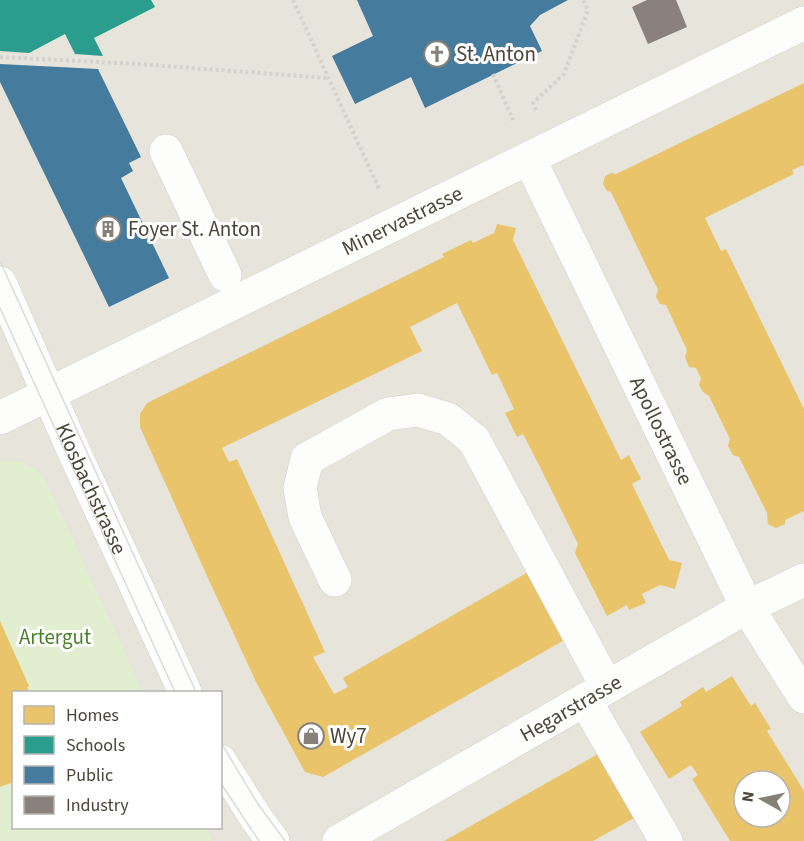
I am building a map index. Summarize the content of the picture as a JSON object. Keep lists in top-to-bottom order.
{
  "streets": {
    "street": [
      "Minervastrasse",
      "Apollostrasse",
      "Klosbachstrasse",
      "Hegarstrasse"
    ]
  },
  "crossings": [
    ["Minervastrasse", "Apollostrasse"],
    ["Minervastrasse", "Klosbachstrasse"],
    ["Apollostrasse", "Hegarstrasse"]
  ],
  "parks": ["Artergut"],
  "places": {
    "church": ["St. Anton"],
    "building": ["Foyer St. Anton"],
    "shop": ["Wy7"]
  },
  "legend": [
    "Homes",
    "Schools",
    "Public",
    "Industry"
  ],
  "north": "left"
}
